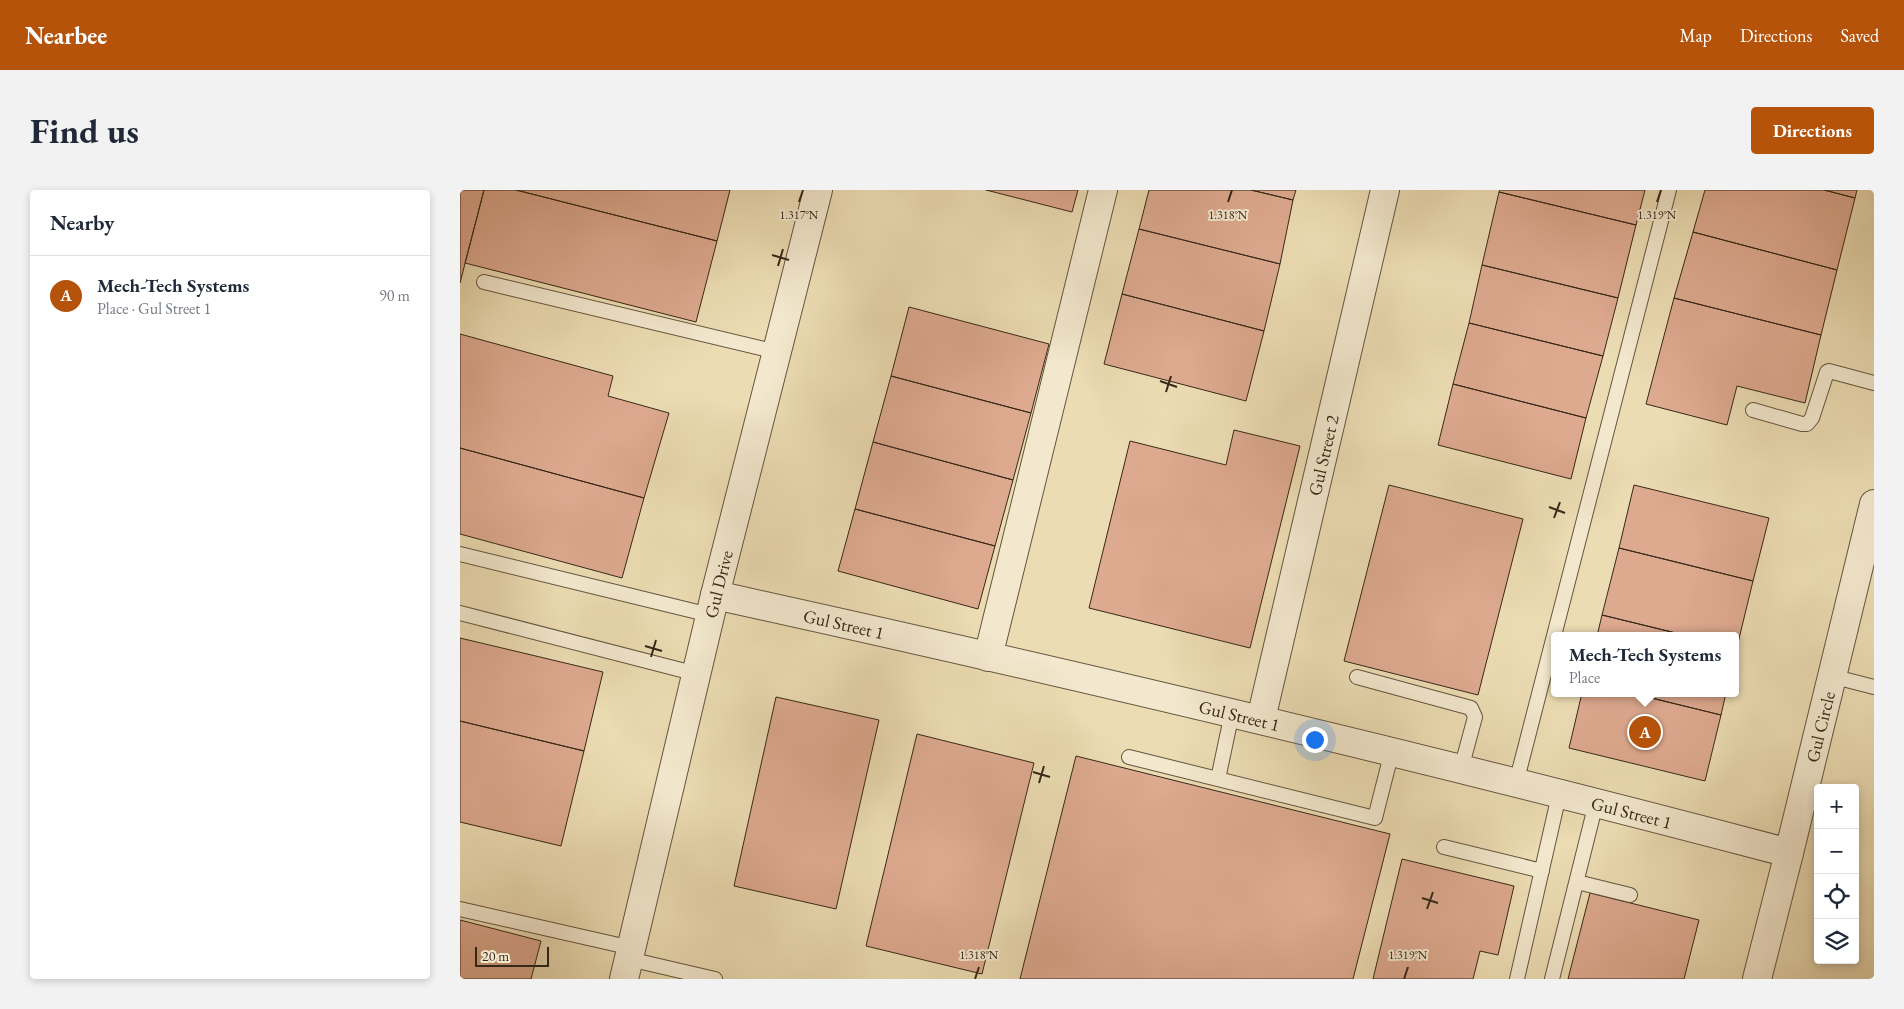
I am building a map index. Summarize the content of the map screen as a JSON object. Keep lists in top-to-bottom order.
{
  "streets": {
    "street": [
      "Gul Street 2",
      "Gul Drive",
      "Gul Street 1",
      "Gul Circle"
    ]
  },
  "crossings": [
    ["Gul Street 2", "Gul Street 1"],
    ["Gul Drive", "Gul Street 1"],
    ["Gul Street 1", "Gul Circle"]
  ],
  "scale_bar": "20 m",
  "page": {
    "header": "Nearbee",
    "nav": ["Map", "Directions", "Saved"],
    "buttons": "Directions",
    "title": "Find us",
    "heading": "Nearby",
    "list": [
      {
        "mark": "A",
        "name": "Mech-Tech Systems",
        "note": "Place · Gul Street 1",
        "value": "90 m"
      }
    ],
    "popup": ["Mech-Tech Systems", "Place"],
    "pins": "A",
    "map_buttons": ["+", "−"],
    "scale": "20 m"
  },
  "coordinates": ["1.317°N", "1.318°N", "1.319°N"]
}
